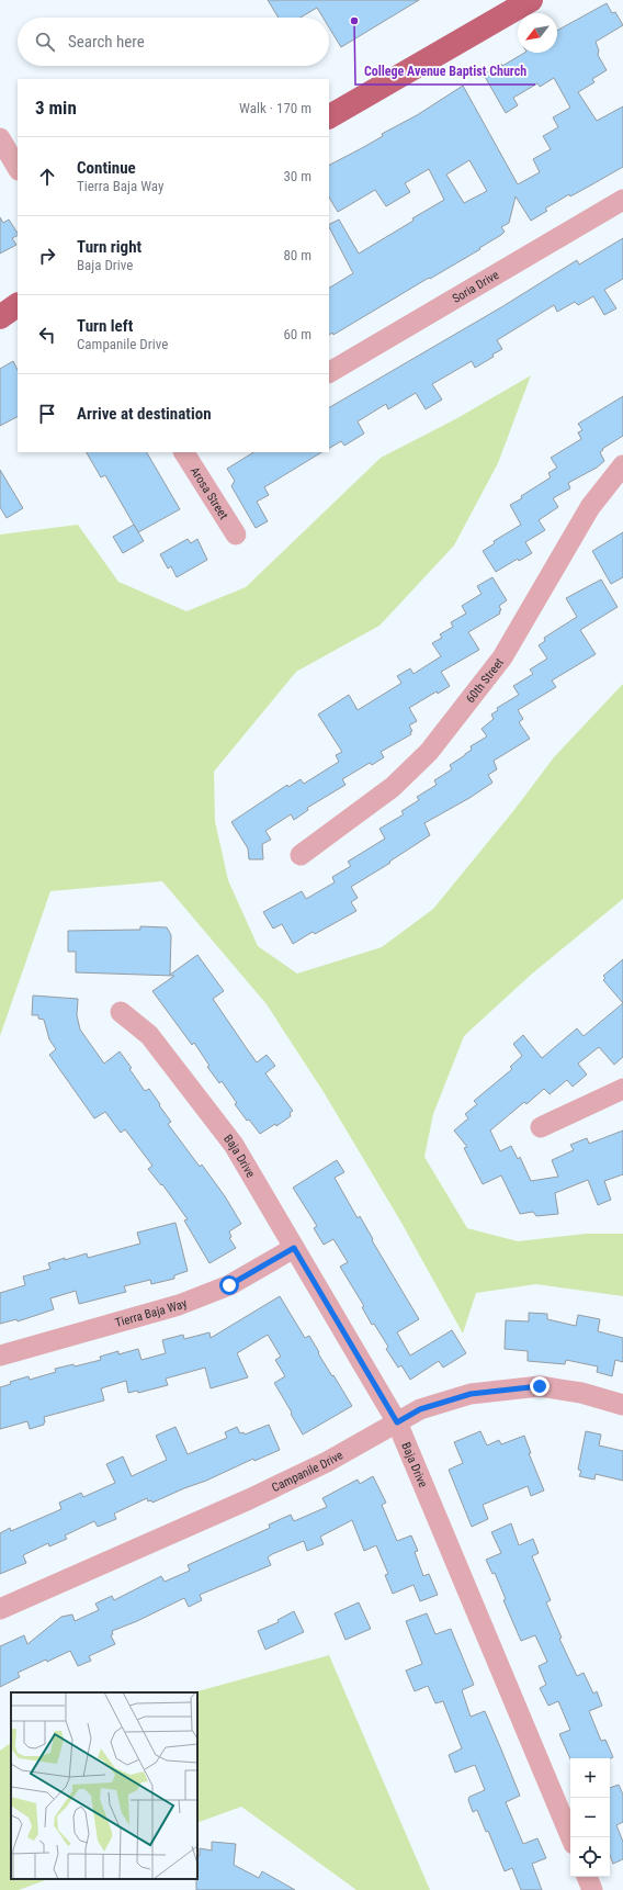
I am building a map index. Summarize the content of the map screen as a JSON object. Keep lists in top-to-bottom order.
{
  "streets": {
    "street": [
      "Soria Drive",
      "Arosa Street",
      "60th Street",
      "Baja Drive",
      "Tierra Baja Way",
      "Campanile Drive"
    ]
  },
  "crossings": [
    ["Baja Drive", "Tierra Baja Way"],
    ["Baja Drive", "Campanile Drive"]
  ],
  "places": ["College Avenue Baptist Church"],
  "north": "bottom left",
  "page": {
    "search": "Search here",
    "heading": ["3 min", "Walk · 170 m"],
    "list": [
      ["Continue", "Tierra Baja Way", "30 m"],
      ["Turn right", "Baja Drive", "80 m"],
      ["Turn left", "Campanile Drive", "60 m"],
      "Arrive at destination"
    ],
    "map_buttons": ["+", "−"]
  }
}
